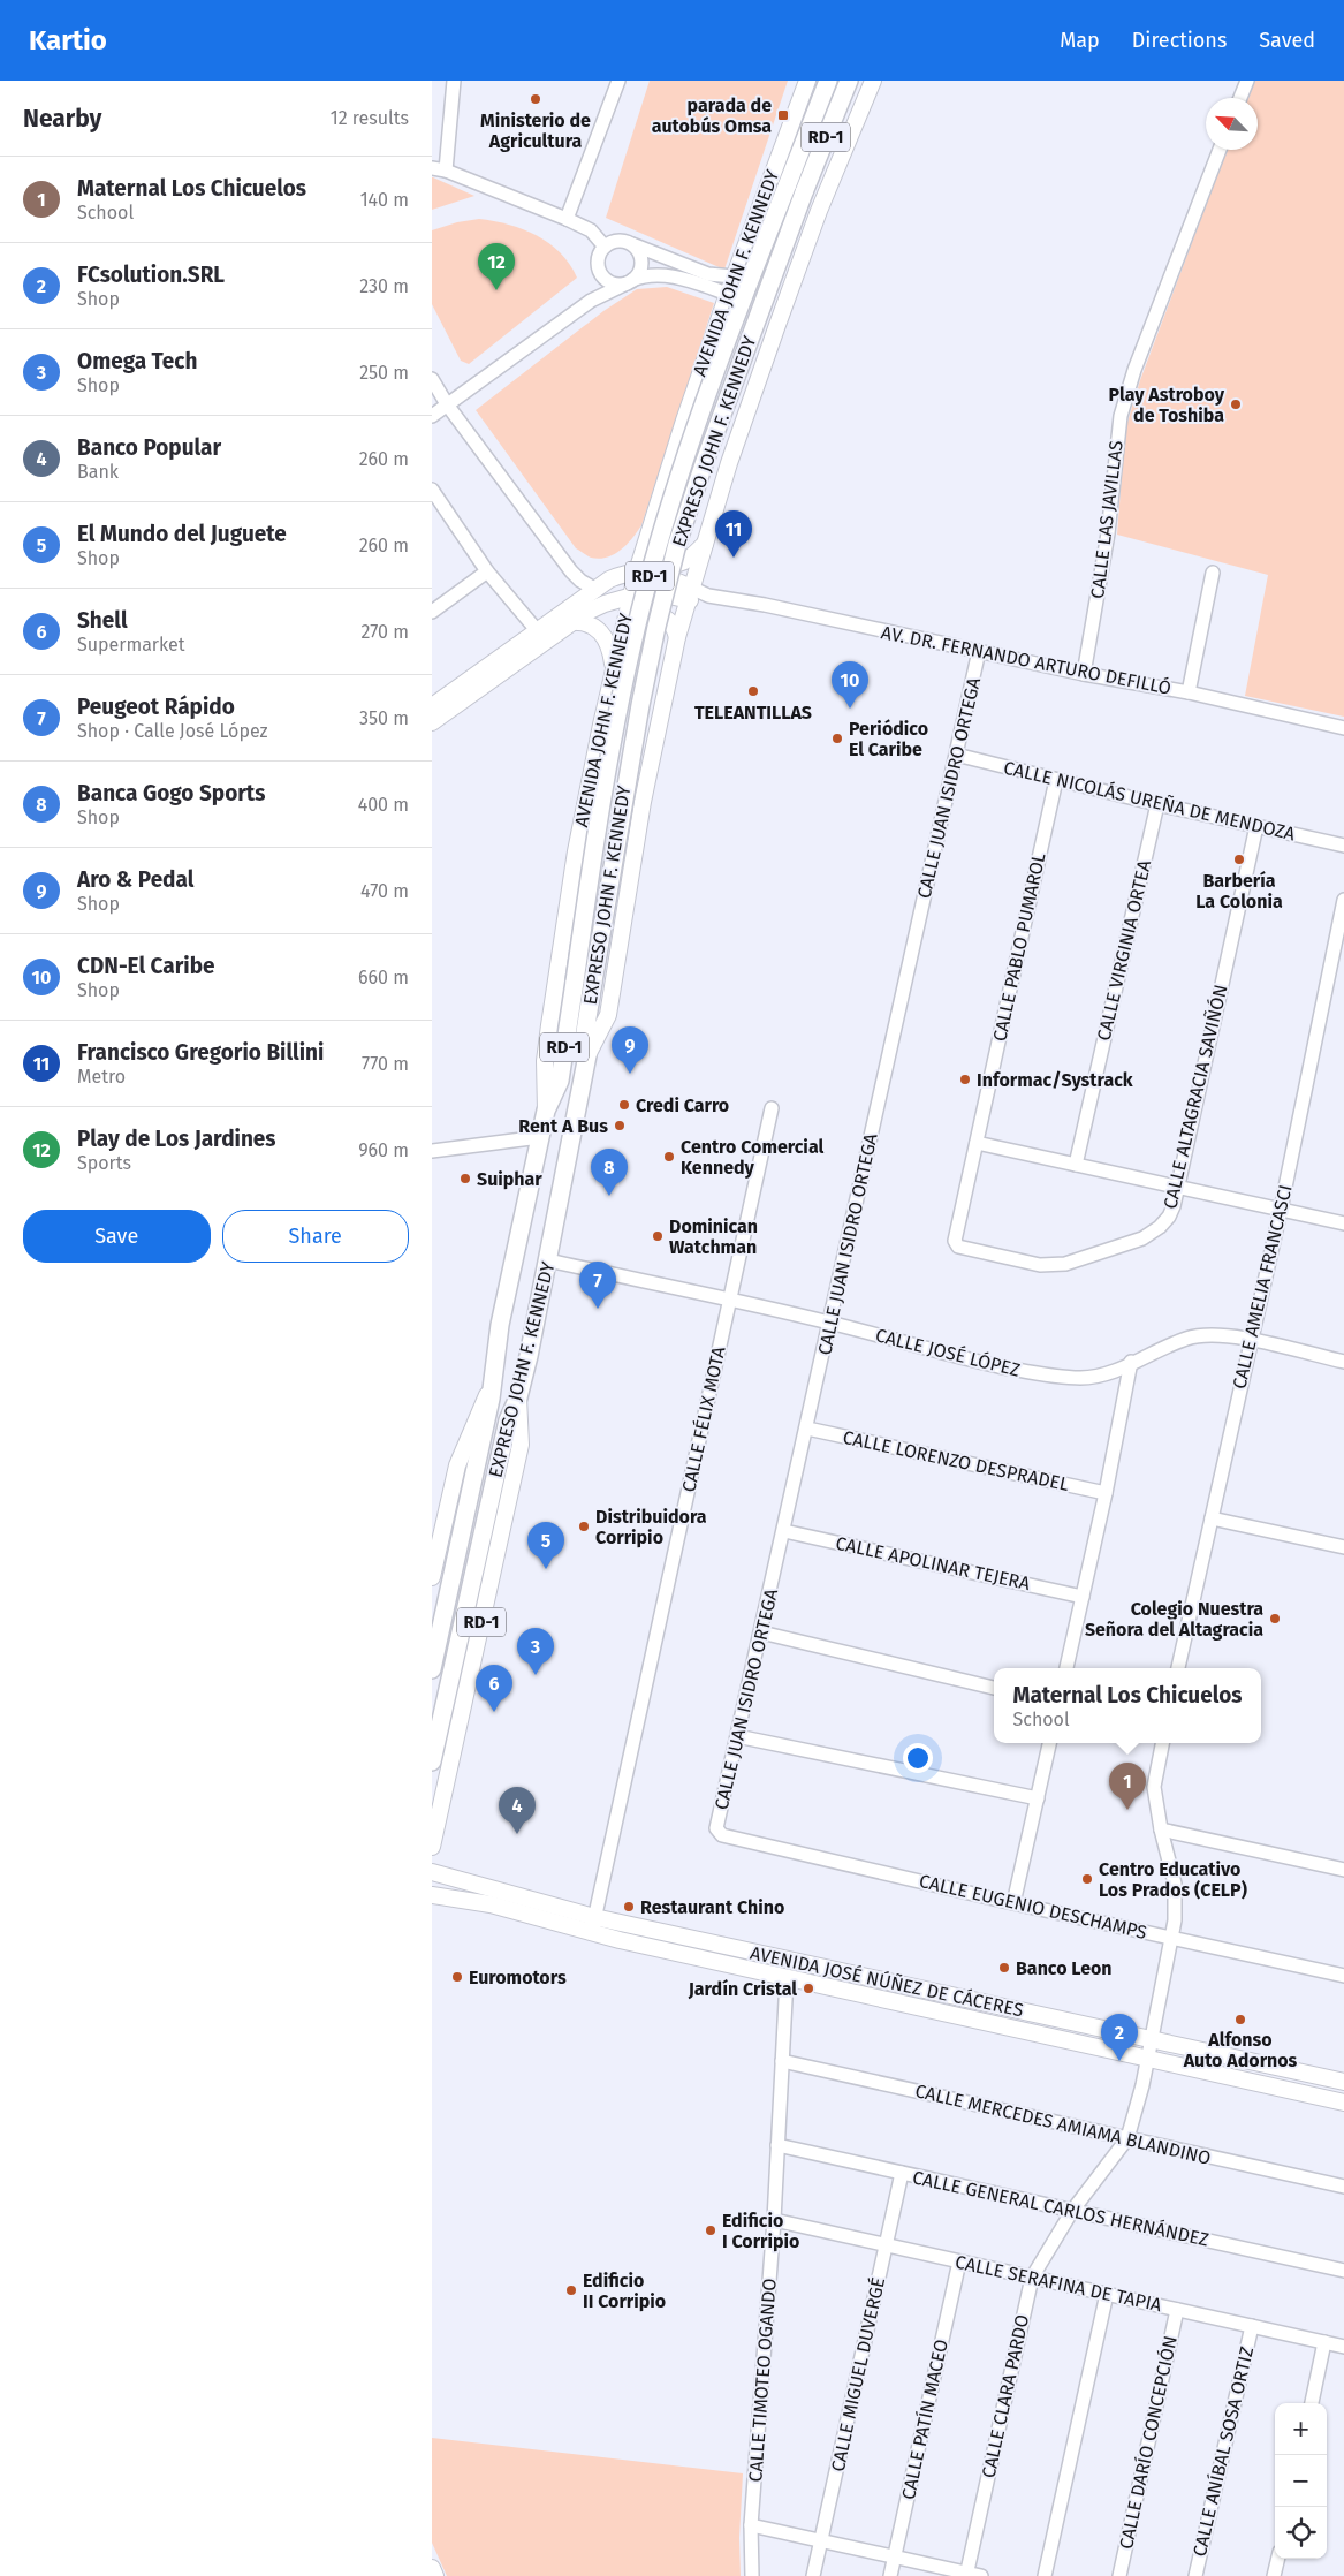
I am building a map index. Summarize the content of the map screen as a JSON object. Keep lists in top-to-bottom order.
{
  "streets": {
    "highway": ["RD-1", "EXPRESO JOHN F. KENNEDY"],
    "main road": ["AVENIDA JOHN F. KENNEDY", "AVENIDA JOSÉ NÚÑEZ DE CÁCERES"],
    "street": [
      "CALLE LAS JAVILLAS",
      "AV. DR. FERNANDO ARTURO DEFILLÓ",
      "CALLE JUAN ISIDRO ORTEGA",
      "CALLE NICOLÁS UREÑA DE MENDOZA",
      "CALLE PABLO PUMAROL",
      "CALLE VIRGINIA ORTEA",
      "CALLE ALTAGRACIA SAVIÑÓN",
      "CALLE AMELIA FRANCASCI",
      "CALLE JOSÉ LÓPEZ",
      "CALLE FÉLIX MOTA",
      "CALLE LORENZO DESPRADEL",
      "CALLE APOLINAR TEJERA",
      "CALLE EUGENIO DESCHAMPS",
      "CALLE MERCEDES AMIAMA BLANDINO",
      "CALLE GENERAL CARLOS HERNÁNDEZ",
      "CALLE SERAFINA DE TAPIA",
      "CALLE MIGUEL DUVERGÉ",
      "CALLE TIMOTEO OGANDO",
      "CALLE CLARA PARDO",
      "CALLE PATÍN MACEO",
      "CALLE DARÍO CONCEPCIÓN",
      "CALLE ANÍBAL SOSA ORTIZ"
    ]
  },
  "crossings": [
    ["RD-1", "EXPRESO JOHN F. KENNEDY"],
    ["RD-1", "AV. DR. FERNANDO ARTURO DEFILLÓ"],
    ["AVENIDA JOHN F. KENNEDY", "EXPRESO JOHN F. KENNEDY"],
    ["EXPRESO JOHN F. KENNEDY", "CALLE JOSÉ LÓPEZ"],
    ["CALLE LAS JAVILLAS", "AV. DR. FERNANDO ARTURO DEFILLÓ"],
    ["AV. DR. FERNANDO ARTURO DEFILLÓ", "CALLE JUAN ISIDRO ORTEGA"],
    ["CALLE JUAN ISIDRO ORTEGA", "CALLE NICOLÁS UREÑA DE MENDOZA"],
    ["CALLE JUAN ISIDRO ORTEGA", "CALLE JOSÉ LÓPEZ"],
    ["CALLE JUAN ISIDRO ORTEGA", "CALLE LORENZO DESPRADEL"],
    ["CALLE JUAN ISIDRO ORTEGA", "CALLE APOLINAR TEJERA"],
    ["CALLE JUAN ISIDRO ORTEGA", "CALLE EUGENIO DESCHAMPS"],
    ["CALLE NICOLÁS UREÑA DE MENDOZA", "CALLE PABLO PUMAROL"],
    ["CALLE NICOLÁS UREÑA DE MENDOZA", "CALLE VIRGINIA ORTEA"],
    ["CALLE NICOLÁS UREÑA DE MENDOZA", "CALLE ALTAGRACIA SAVIÑÓN"],
    ["CALLE PABLO PUMAROL", "CALLE ALTAGRACIA SAVIÑÓN"],
    ["CALLE AMELIA FRANCASCI", "CALLE JOSÉ LÓPEZ"],
    ["CALLE JOSÉ LÓPEZ", "CALLE FÉLIX MOTA"],
    ["CALLE FÉLIX MOTA", "AVENIDA JOSÉ NÚÑEZ DE CÁCERES"],
    ["AVENIDA JOSÉ NÚÑEZ DE CÁCERES", "CALLE TIMOTEO OGANDO"],
    ["AVENIDA JOSÉ NÚÑEZ DE CÁCERES", "CALLE CLARA PARDO"],
    ["CALLE MERCEDES AMIAMA BLANDINO", "CALLE TIMOTEO OGANDO"],
    ["CALLE MERCEDES AMIAMA BLANDINO", "CALLE CLARA PARDO"],
    ["CALLE GENERAL CARLOS HERNÁNDEZ", "CALLE MIGUEL DUVERGÉ"],
    ["CALLE GENERAL CARLOS HERNÁNDEZ", "CALLE TIMOTEO OGANDO"],
    ["CALLE GENERAL CARLOS HERNÁNDEZ", "CALLE CLARA PARDO"],
    ["CALLE SERAFINA DE TAPIA", "CALLE MIGUEL DUVERGÉ"],
    ["CALLE SERAFINA DE TAPIA", "CALLE TIMOTEO OGANDO"],
    ["CALLE SERAFINA DE TAPIA", "CALLE CLARA PARDO"],
    ["CALLE SERAFINA DE TAPIA", "CALLE PATÍN MACEO"],
    ["CALLE SERAFINA DE TAPIA", "CALLE DARÍO CONCEPCIÓN"],
    ["CALLE SERAFINA DE TAPIA", "CALLE ANÍBAL SOSA ORTIZ"]
  ],
  "places": {
    "other": [
      "Ministerio de Agricultura",
      "Play Astroboy de Toshiba",
      "TELEANTILLAS",
      "Periódico El Caribe",
      "Barbería La Colonia",
      "Informac/Systrack",
      "Credi Carro",
      "Rent A Bus",
      "Centro Comercial Kennedy",
      "Suiphar",
      "Dominican Watchman",
      "Distribuidora Corripio",
      "Colegio Nuestra Señora del Altagracia",
      "Centro Educativo Los Prados (CELP)",
      "Restaurant Chino",
      "Banco Leon",
      "Euromotors",
      "Jardín Cristal",
      "Alfonso Auto Adornos",
      "Edificio I Corripio",
      "Edificio II Corripio"
    ],
    "transit": ["parada de autobús Omsa"]
  },
  "north": "top left",
  "page": {
    "header": "Kartio",
    "nav": ["Map", "Directions", "Saved"],
    "heading": ["Nearby", "12 results"],
    "list": [
      {
        "mark": "1",
        "name": "Maternal Los Chicuelos",
        "note": "School",
        "value": "140 m"
      },
      {
        "mark": "2",
        "name": "FCsolution.SRL",
        "note": "Shop",
        "value": "230 m"
      },
      {
        "mark": "3",
        "name": "Omega Tech",
        "note": "Shop",
        "value": "250 m"
      },
      {
        "mark": "4",
        "name": "Banco Popular",
        "note": "Bank",
        "value": "260 m"
      },
      {
        "mark": "5",
        "name": "El Mundo del Juguete",
        "note": "Shop",
        "value": "260 m"
      },
      {
        "mark": "6",
        "name": "Shell",
        "note": "Supermarket",
        "value": "270 m"
      },
      {
        "mark": "7",
        "name": "Peugeot Rápido",
        "note": "Shop · Calle José López",
        "value": "350 m"
      },
      {
        "mark": "8",
        "name": "Banca Gogo Sports",
        "note": "Shop",
        "value": "400 m"
      },
      {
        "mark": "9",
        "name": "Aro & Pedal",
        "note": "Shop",
        "value": "470 m"
      },
      {
        "mark": "10",
        "name": "CDN-El Caribe",
        "note": "Shop",
        "value": "660 m"
      },
      {
        "mark": "11",
        "name": "Francisco Gregorio Billini",
        "note": "Metro",
        "value": "770 m"
      },
      {
        "mark": "12",
        "name": "Play de Los Jardines",
        "note": "Sports",
        "value": "960 m"
      }
    ],
    "pins": [
      "12",
      "11",
      "10",
      "9",
      "8",
      "7",
      "5",
      "3",
      "6",
      "1",
      "4",
      "2"
    ],
    "buttons": ["Save", "Share"],
    "popup": ["Maternal Los Chicuelos", "School"],
    "map_buttons": ["+", "−"]
  }
}
